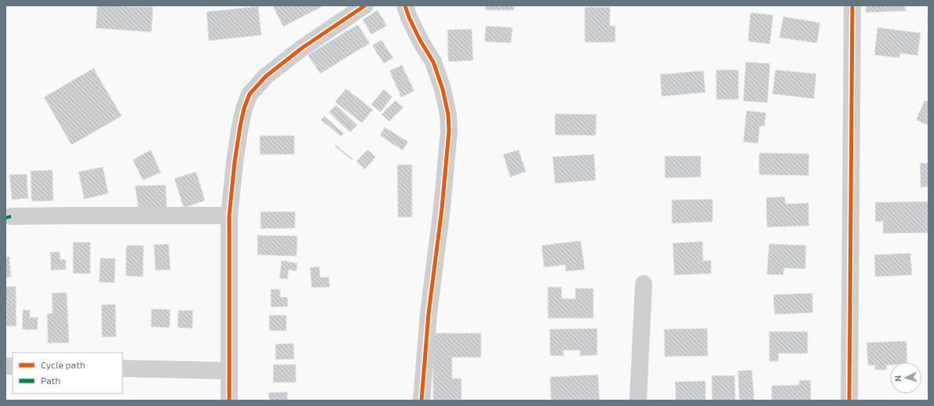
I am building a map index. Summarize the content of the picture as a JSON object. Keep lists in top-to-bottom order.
{
  "legend": ["Cycle path", "Path"],
  "north": "left"
}
